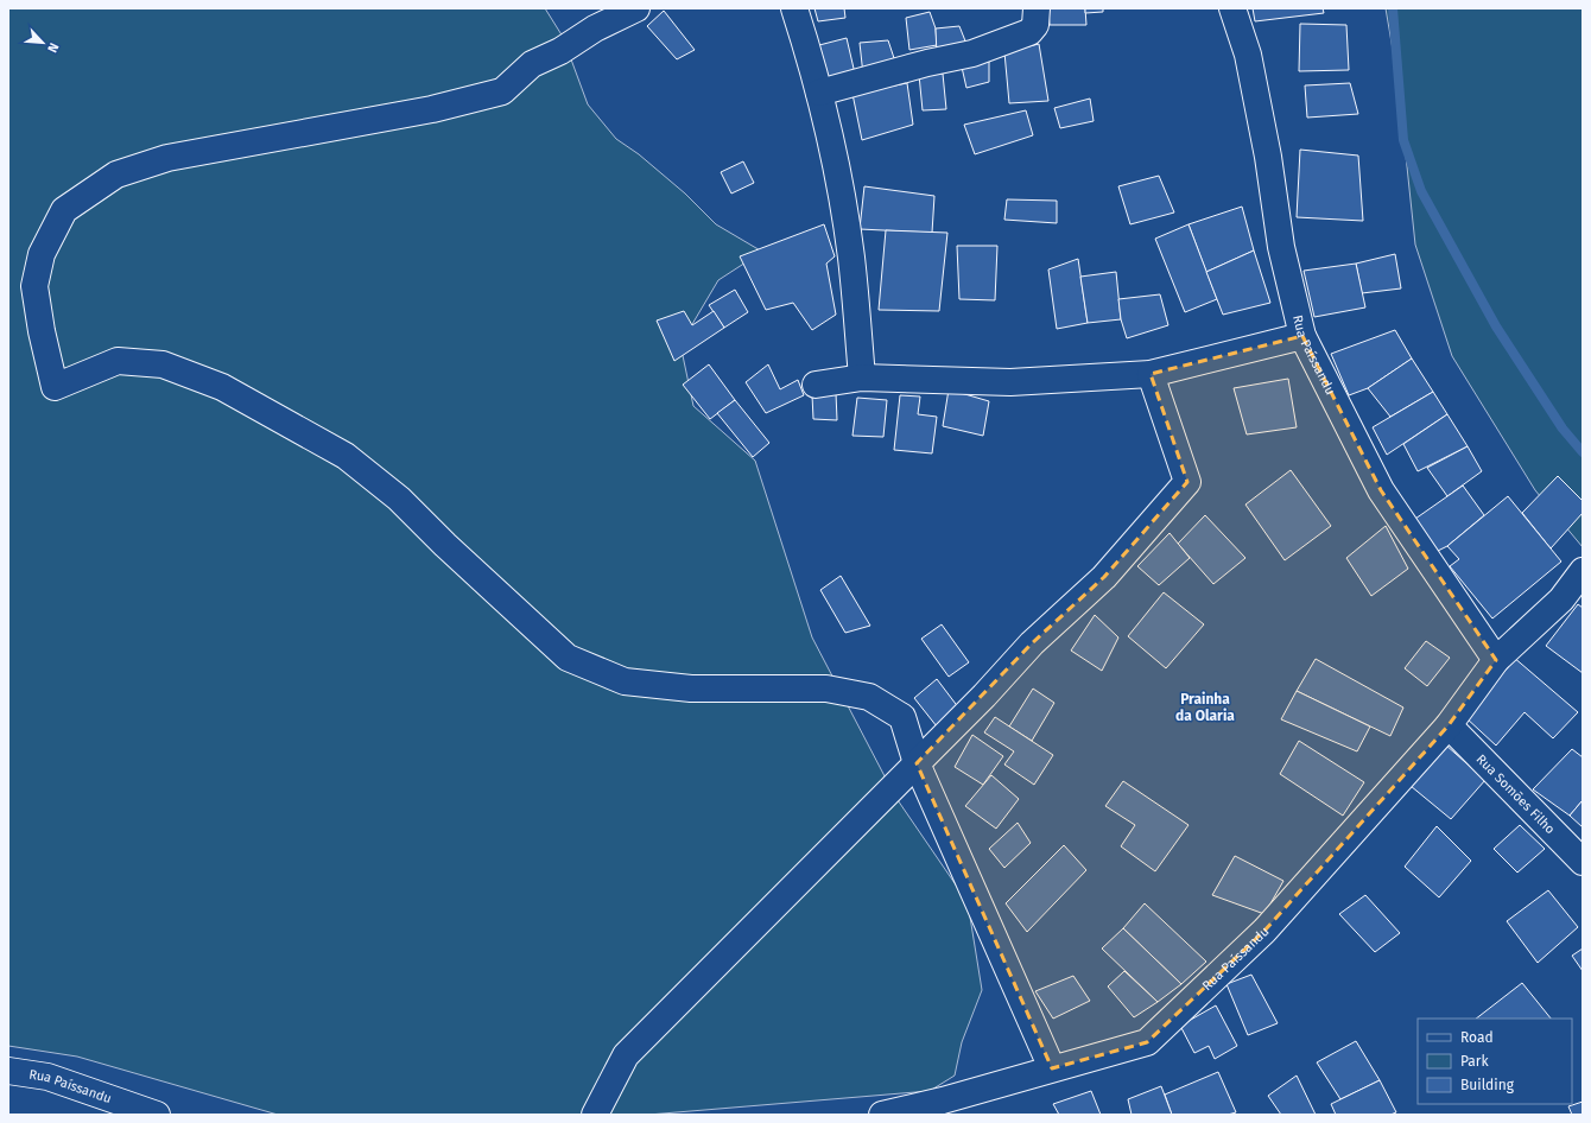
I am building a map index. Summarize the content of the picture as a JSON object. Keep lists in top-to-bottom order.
{
  "streets": {
    "street": ["Rua Paíssandu", "Rua Somões Filho"]
  },
  "crossings": [
    ["Rua Paíssandu", "Rua Somões Filho"]
  ],
  "districts": ["Prainha da Olaria"],
  "legend": ["Road", "Park", "Building"],
  "north": "bottom right"
}
